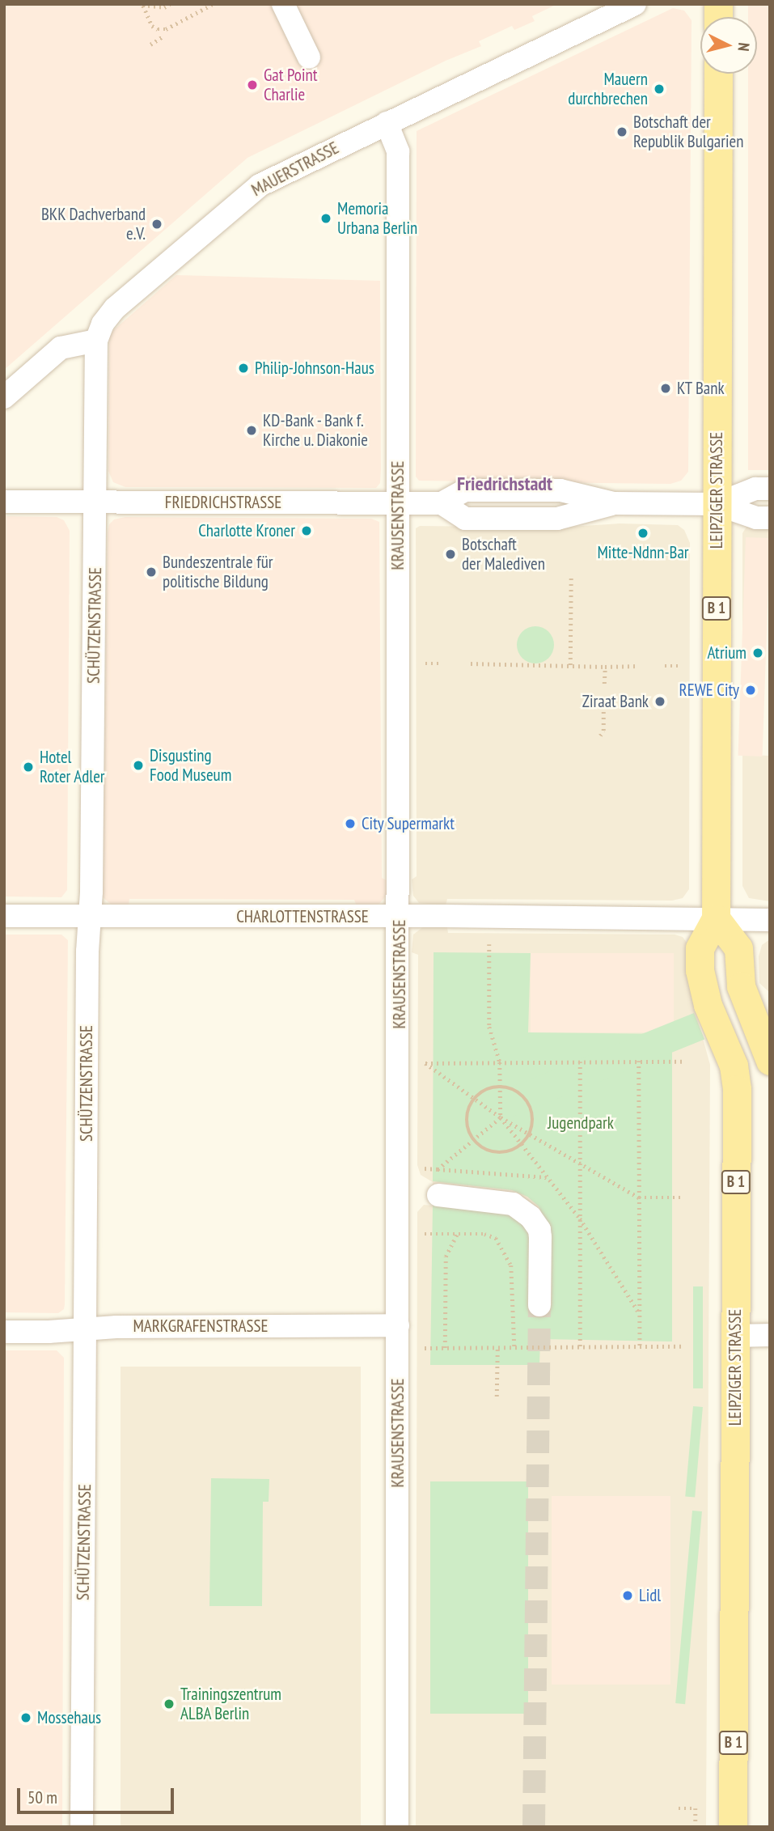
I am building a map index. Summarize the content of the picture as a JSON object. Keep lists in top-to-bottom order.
{
  "streets": {
    "main road": ["LEIPZIGER STRASSE", "B 1"],
    "street": [
      "MAUERSTRASSE",
      "FRIEDRICHSTRASSE",
      "KRAUSENSTRASSE",
      "SCHÜTZENSTRASSE",
      "CHARLOTTENSTRASSE",
      "MARKGRAFENSTRASSE"
    ]
  },
  "crossings": [
    ["MAUERSTRASSE", "KRAUSENSTRASSE"],
    ["MAUERSTRASSE", "SCHÜTZENSTRASSE"],
    ["LEIPZIGER STRASSE", "FRIEDRICHSTRASSE"],
    ["LEIPZIGER STRASSE", "CHARLOTTENSTRASSE"],
    ["FRIEDRICHSTRASSE", "KRAUSENSTRASSE"],
    ["FRIEDRICHSTRASSE", "SCHÜTZENSTRASSE"],
    ["KRAUSENSTRASSE", "CHARLOTTENSTRASSE"],
    ["KRAUSENSTRASSE", "MARKGRAFENSTRASSE"],
    ["SCHÜTZENSTRASSE", "CHARLOTTENSTRASSE"],
    ["SCHÜTZENSTRASSE", "MARKGRAFENSTRASSE"]
  ],
  "districts": ["Friedrichstadt"],
  "parks": ["Jugendpark"],
  "places": [
    "Gat Point Charlie",
    "Mauern durchbrechen",
    "Botschaft der Republik Bulgarien",
    "Memoria Urbana Berlin",
    "BKK Dachverband e.V.",
    "Philip-Johnson-Haus",
    "KT Bank",
    "KD-Bank - Bank f. Kirche u. Diakonie",
    "Charlotte Kroner",
    "Mitte-Ndnn-Bar",
    "Botschaft der Malediven",
    "Bundeszentrale für politische Bildung",
    "Atrium",
    "REWE City",
    "Ziraat Bank",
    "Disgusting Food Museum",
    "Hotel Roter Adler",
    "City Supermarkt",
    "Lidl",
    "Trainingszentrum ALBA Berlin",
    "Mossehaus"
  ],
  "scale_bar": "50 m",
  "north": "right"
}
